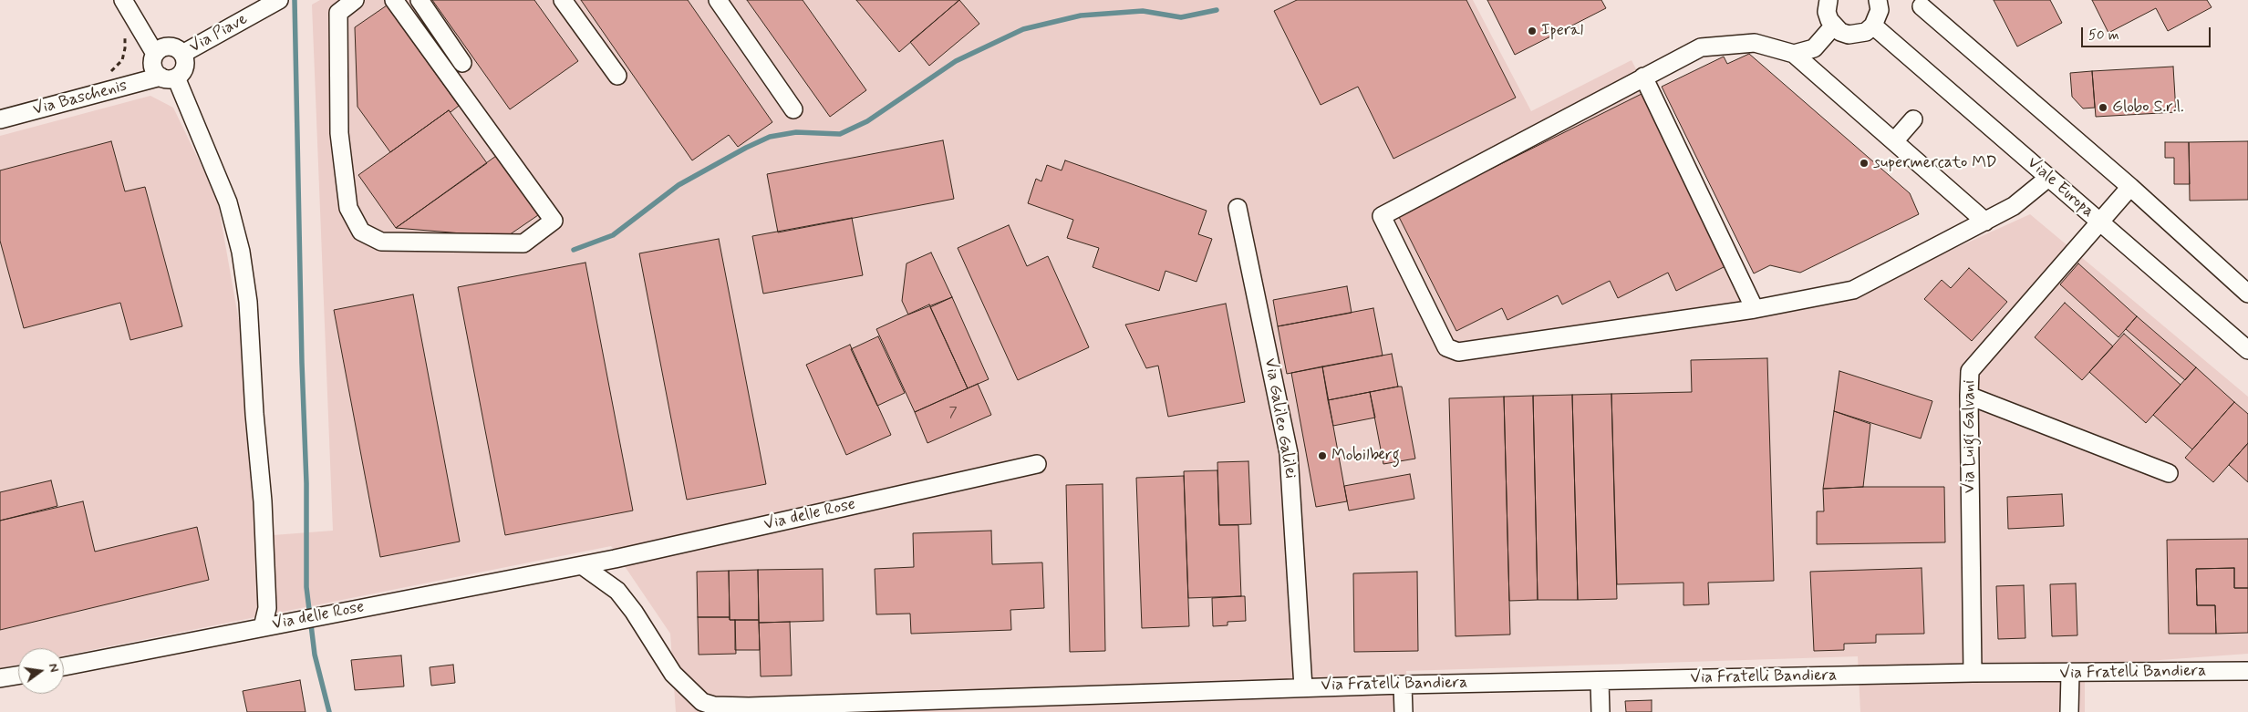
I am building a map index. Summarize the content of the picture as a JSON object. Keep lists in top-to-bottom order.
{
  "streets": {
    "street": [
      "Via Piave",
      "Via Baschenis",
      "Viale Europa",
      "Via Galileo Galilei",
      "Via Luigi Galvani",
      "Via delle Rose",
      "Via Fratelli Bandiera"
    ]
  },
  "crossings": [
    ["Via Piave", "Via Baschenis"],
    ["Viale Europa", "Via Luigi Galvani"],
    ["Via Galileo Galilei", "Via Fratelli Bandiera"],
    ["Via Luigi Galvani", "Via Fratelli Bandiera"],
    ["Via delle Rose", "Via Fratelli Bandiera"]
  ],
  "places": [
    "Iperal",
    "Globo S.r.l.",
    "supermercato MD",
    "Mobilberg"
  ],
  "house_numbers": ["7"],
  "scale_bar": "50 m",
  "north": "right"
}
